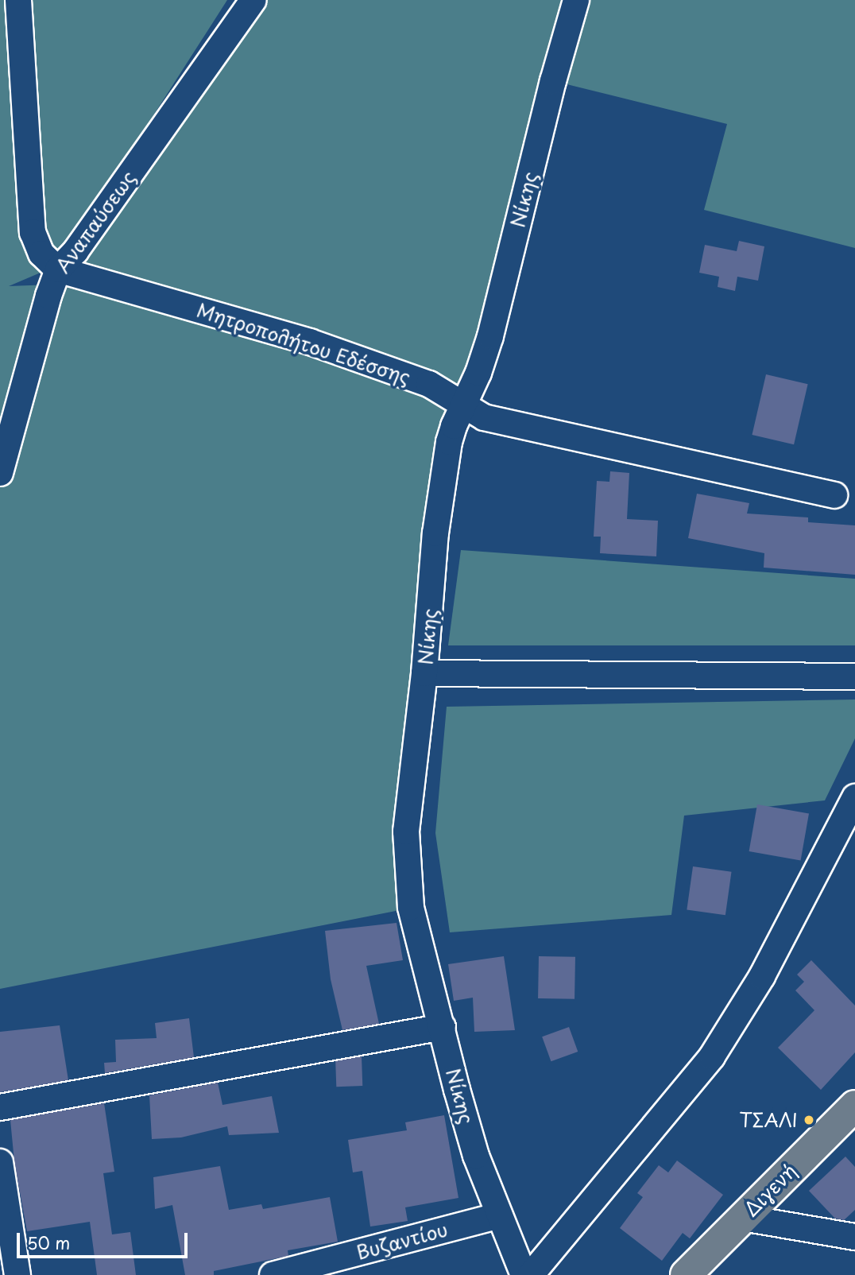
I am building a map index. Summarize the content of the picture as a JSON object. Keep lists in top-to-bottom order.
{
  "streets": {
    "main road": ["Διγενή"],
    "street": [
      "Νίκης",
      "Αναπαύσεως",
      "Μητροπολήτου Εδέσσης",
      "Βυζαντίου"
    ]
  },
  "crossings": [
    ["Νίκης", "Μητροπολήτου Εδέσσης"],
    ["Νίκης", "Βυζαντίου"],
    ["Αναπαύσεως", "Μητροπολήτου Εδέσσης"]
  ],
  "places": ["ΤΣΑΛΙ"],
  "scale_bar": "50 m"
}
